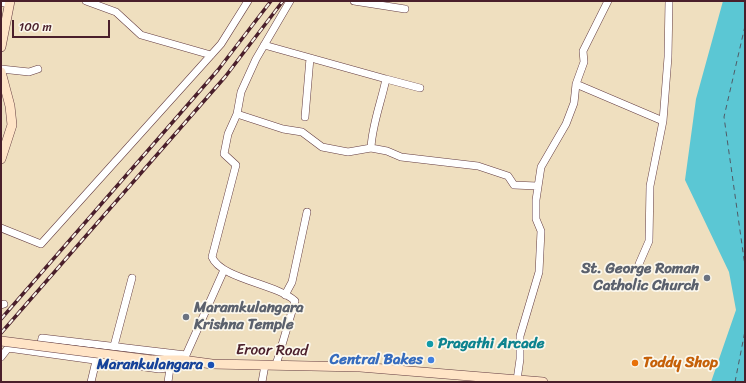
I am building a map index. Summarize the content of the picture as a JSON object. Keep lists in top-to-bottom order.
{
  "streets": {
    "main road": ["Eroor Road"]
  },
  "places": [
    "St. George Roman Catholic Church",
    "Maramkulangara Krishna Temple",
    "Pragathi Arcade",
    "Central Bakes",
    "Toddy Shop",
    "Marankulangara"
  ],
  "scale_bar": "100 m"
}
